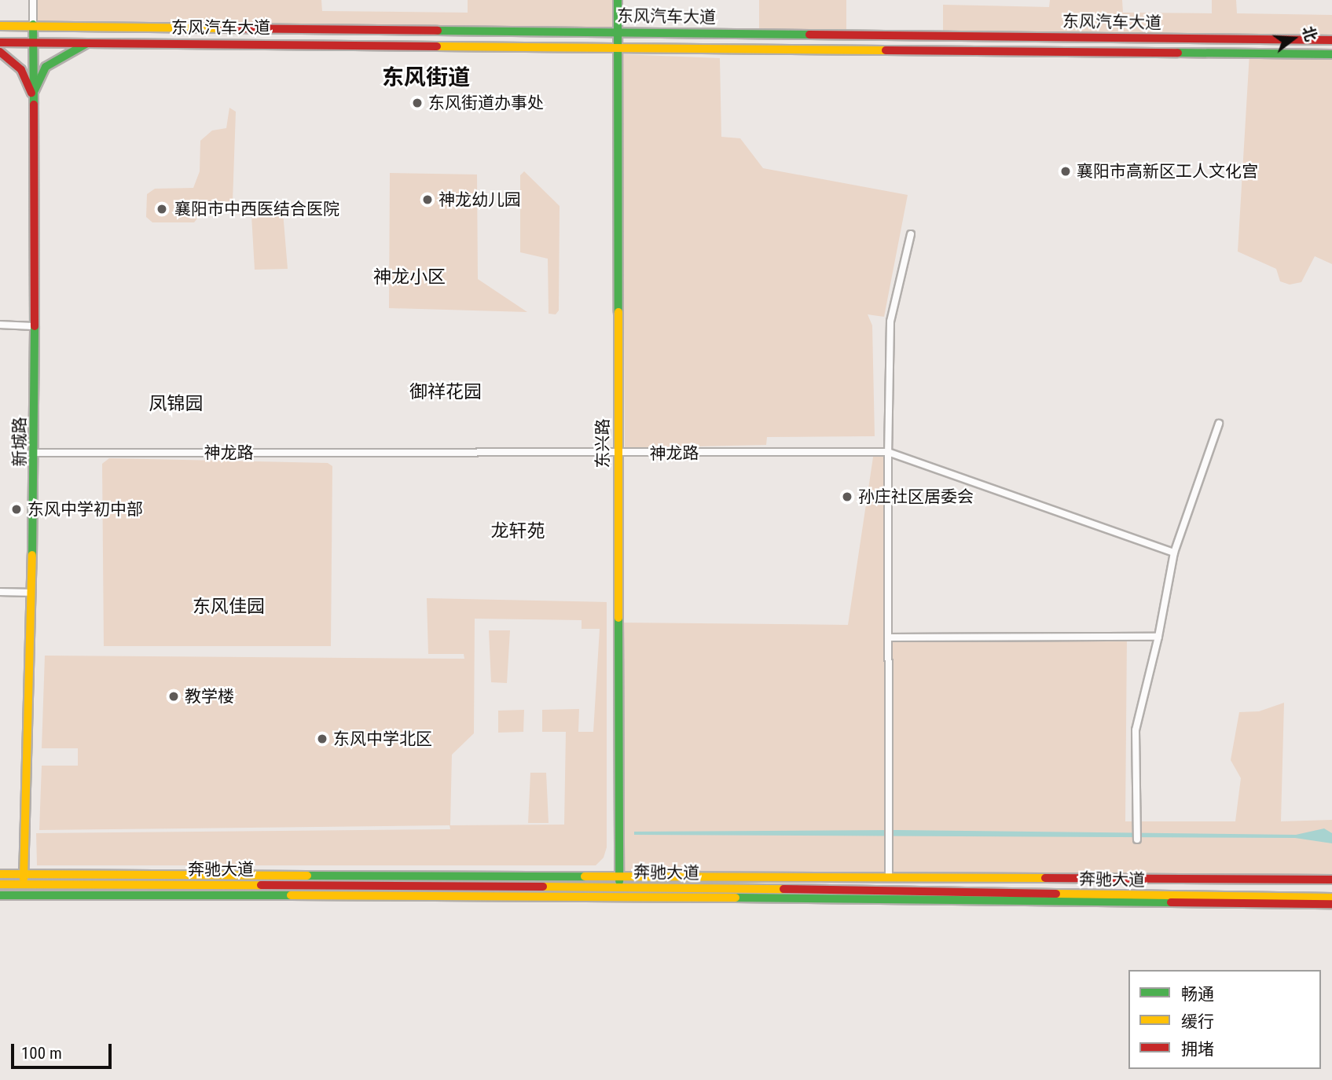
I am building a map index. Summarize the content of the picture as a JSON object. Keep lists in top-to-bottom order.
{
  "streets": {
    "main road": [
      "东风汽车大道",
      "新城路",
      "东兴路",
      "奔驰大道"
    ],
    "street": ["神龙路"]
  },
  "crossings": [
    ["东风汽车大道", "新城路"],
    ["东风汽车大道", "东兴路"],
    ["新城路", "神龙路"],
    ["新城路", "奔驰大道"],
    ["东兴路", "神龙路"],
    ["东兴路", "奔驰大道"]
  ],
  "districts": [
    "东风街道",
    "神龙小区",
    "御祥花园",
    "凤锦园",
    "龙轩苑",
    "东风佳园"
  ],
  "places": [
    "东风街道办事处",
    "襄阳市高新区工人文化宫",
    "神龙幼儿园",
    "襄阳市中西医结合医院",
    "孙庄社区居委会",
    "东风中学初中部",
    "教学楼",
    "东风中学北区"
  ],
  "legend": ["畅通", "缓行", "拥堵"],
  "scale_bar": "100 m",
  "north": "right"
}
